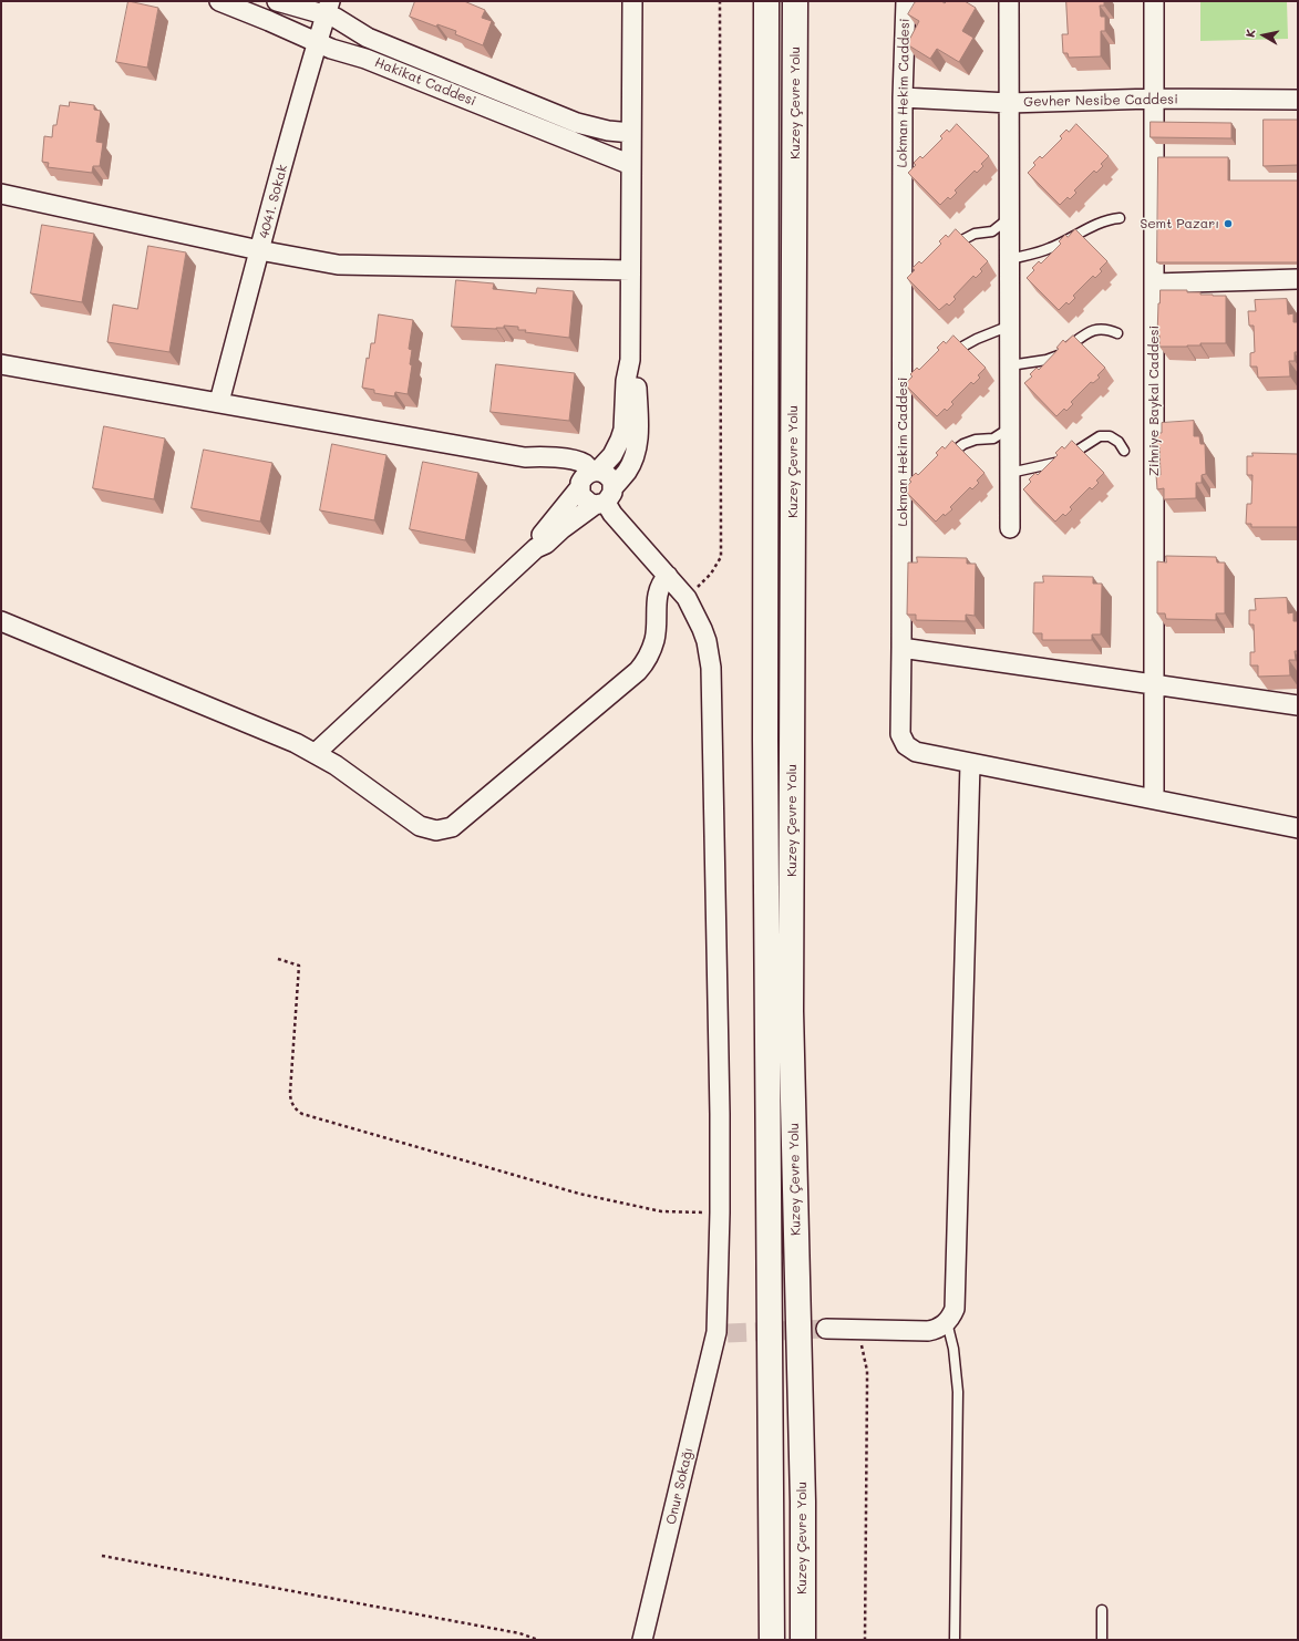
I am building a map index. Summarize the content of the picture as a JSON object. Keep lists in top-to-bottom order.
{
  "streets": {
    "highway": ["Kuzey Çevre Yolu"],
    "street": [
      "Hakikat Caddesi",
      "Lokman Hekim Caddesi",
      "Gevher Nesibe Caddesi",
      "4041. Sokak",
      "Zihniye Baykal Caddesi",
      "Onur Sokağı"
    ]
  },
  "crossings": [
    ["Hakikat Caddesi", "4041. Sokak"],
    ["Lokman Hekim Caddesi", "Gevher Nesibe Caddesi"],
    ["Lokman Hekim Caddesi", "Zihniye Baykal Caddesi"],
    ["Gevher Nesibe Caddesi", "Zihniye Baykal Caddesi"]
  ],
  "places": ["Semt Pazarı"],
  "north": "left"
}
